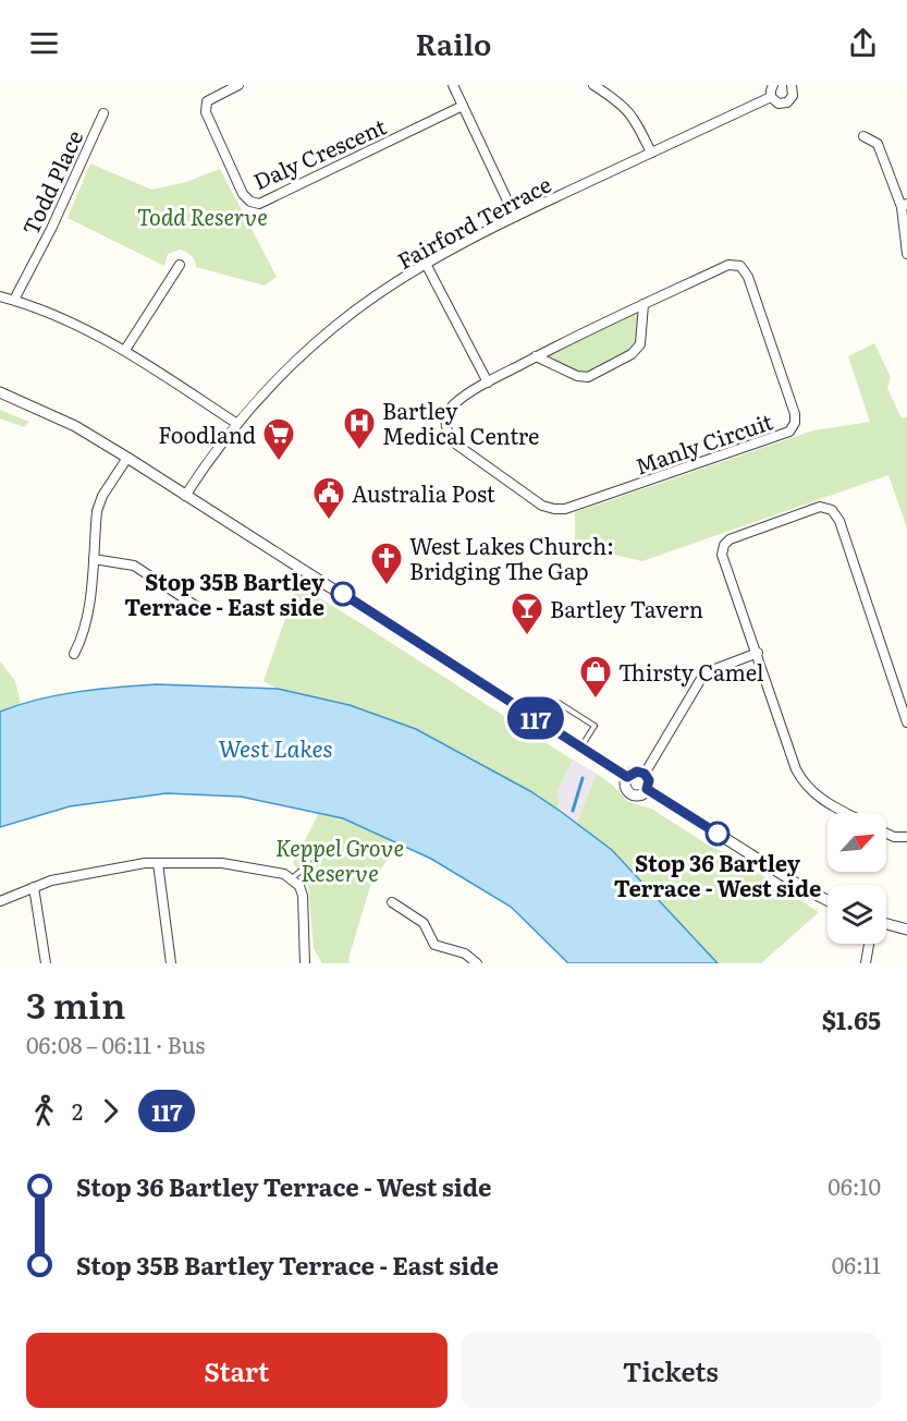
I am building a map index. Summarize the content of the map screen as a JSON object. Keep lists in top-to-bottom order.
{
  "streets": {
    "street": [
      "Daly Crescent",
      "Todd Place",
      "Fairford Terrace",
      "Manly Circuit"
    ]
  },
  "water": ["West Lakes"],
  "parks": ["Todd Reserve", "Keppel Grove Reserve"],
  "places": {
    "hospital": ["Bartley Medical Centre"],
    "supermarket": ["Foodland"],
    "public building": ["Australia Post"],
    "church": ["West Lakes Church: Bridging The Gap"],
    "other": ["Stop 35B Bartley Terrace - East side", "Stop 36 Bartley Terrace - West side"],
    "bar": ["Bartley Tavern"],
    "shop": ["Thirsty Camel"]
  },
  "lines": ["bus line 117"],
  "north": "top right",
  "page": {
    "header": "Railo",
    "on_map": "117",
    "heading": ["3 min", "06:08 – 06:11 · Bus", "$1.65"],
    "legs": ["2", "117"],
    "list": [
      {
        "name": "Stop 36 Bartley Terrace - West side",
        "value": "06:10"
      },
      {
        "name": "Stop 35B Bartley Terrace - East side",
        "value": "06:11"
      }
    ],
    "buttons": ["Start", "Tickets"]
  }
}
